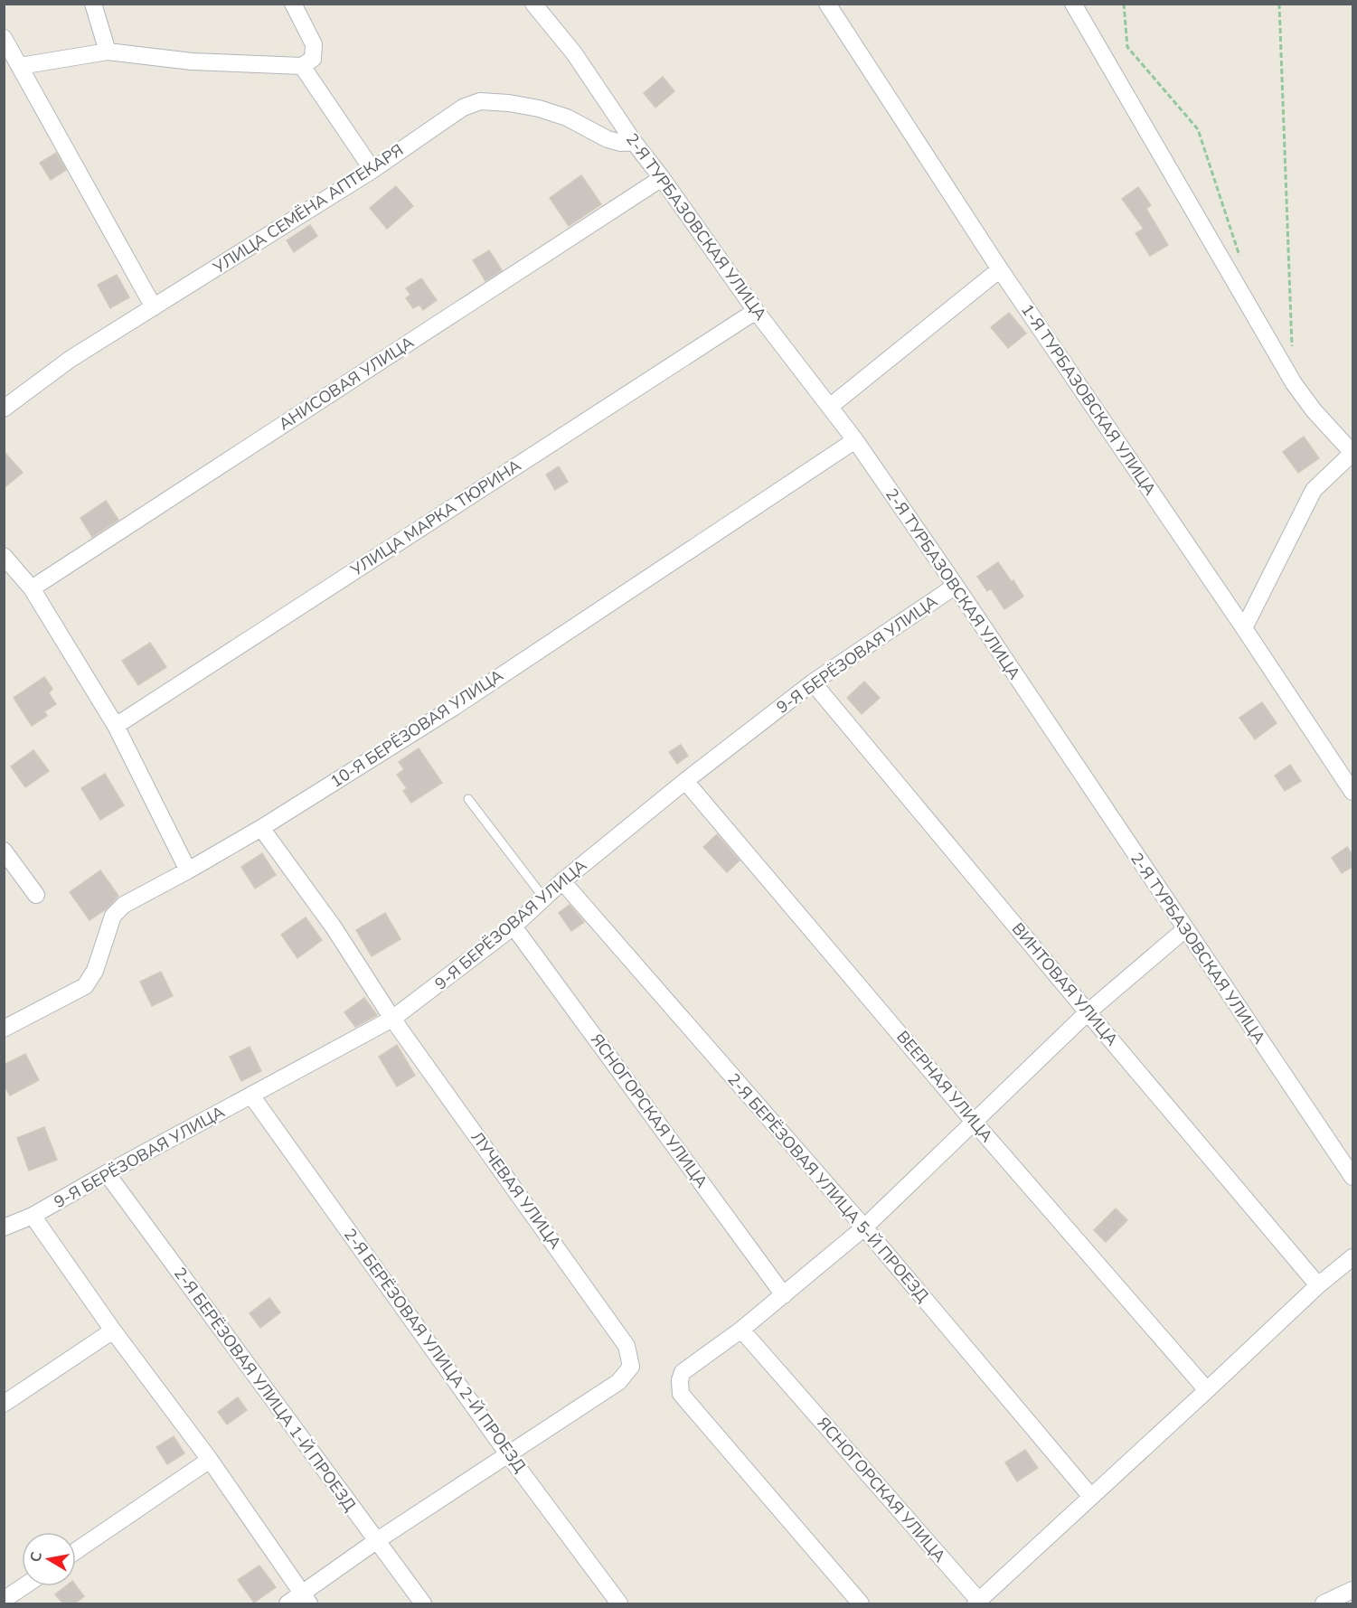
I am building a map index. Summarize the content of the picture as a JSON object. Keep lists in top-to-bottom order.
{
  "streets": {
    "street": [
      "УЛИЦА СЕМЁНА АПТЕКАРЯ",
      "2-Я ТУРБАЗОВСКАЯ УЛИЦА",
      "АНИСОВАЯ УЛИЦА",
      "1-Я ТУРБАЗОВСКАЯ УЛИЦА",
      "УЛИЦА МАРКА ТЮРИНА",
      "9-Я БЕРЁЗОВАЯ УЛИЦА",
      "10-Я БЕРЁЗОВАЯ УЛИЦА",
      "ВИНТОВАЯ УЛИЦА",
      "ВЕЕРНАЯ УЛИЦА",
      "ЯСНОГОРСКАЯ УЛИЦА",
      "2-Я БЕРЁЗОВАЯ УЛИЦА 5-Й ПРОЕЗД",
      "ЛУЧЕВАЯ УЛИЦА",
      "2-Я БЕРЁЗОВАЯ УЛИЦА 2-Й ПРОЕЗД",
      "2-Я БЕРЁЗОВАЯ УЛИЦА 1-Й ПРОЕЗД"
    ]
  },
  "crossings": [
    ["УЛИЦА СЕМЁНА АПТЕКАРЯ", "2-Я ТУРБАЗОВСКАЯ УЛИЦА"],
    ["2-Я ТУРБАЗОВСКАЯ УЛИЦА", "АНИСОВАЯ УЛИЦА"],
    ["2-Я ТУРБАЗОВСКАЯ УЛИЦА", "УЛИЦА МАРКА ТЮРИНА"],
    ["2-Я ТУРБАЗОВСКАЯ УЛИЦА", "9-Я БЕРЁЗОВАЯ УЛИЦА"],
    ["2-Я ТУРБАЗОВСКАЯ УЛИЦА", "10-Я БЕРЁЗОВАЯ УЛИЦА"],
    ["9-Я БЕРЁЗОВАЯ УЛИЦА", "ВИНТОВАЯ УЛИЦА"],
    ["9-Я БЕРЁЗОВАЯ УЛИЦА", "ВЕЕРНАЯ УЛИЦА"],
    ["9-Я БЕРЁЗОВАЯ УЛИЦА", "ЯСНОГОРСКАЯ УЛИЦА"],
    ["9-Я БЕРЁЗОВАЯ УЛИЦА", "2-Я БЕРЁЗОВАЯ УЛИЦА 5-Й ПРОЕЗД"],
    ["9-Я БЕРЁЗОВАЯ УЛИЦА", "ЛУЧЕВАЯ УЛИЦА"],
    ["9-Я БЕРЁЗОВАЯ УЛИЦА", "2-Я БЕРЁЗОВАЯ УЛИЦА 2-Й ПРОЕЗД"],
    ["9-Я БЕРЁЗОВАЯ УЛИЦА", "2-Я БЕРЁЗОВАЯ УЛИЦА 1-Й ПРОЕЗД"],
    ["10-Я БЕРЁЗОВАЯ УЛИЦА", "ЛУЧЕВАЯ УЛИЦА"],
    ["ЛУЧЕВАЯ УЛИЦА", "2-Я БЕРЁЗОВАЯ УЛИЦА 2-Й ПРОЕЗД"]
  ],
  "north": "left"
}
